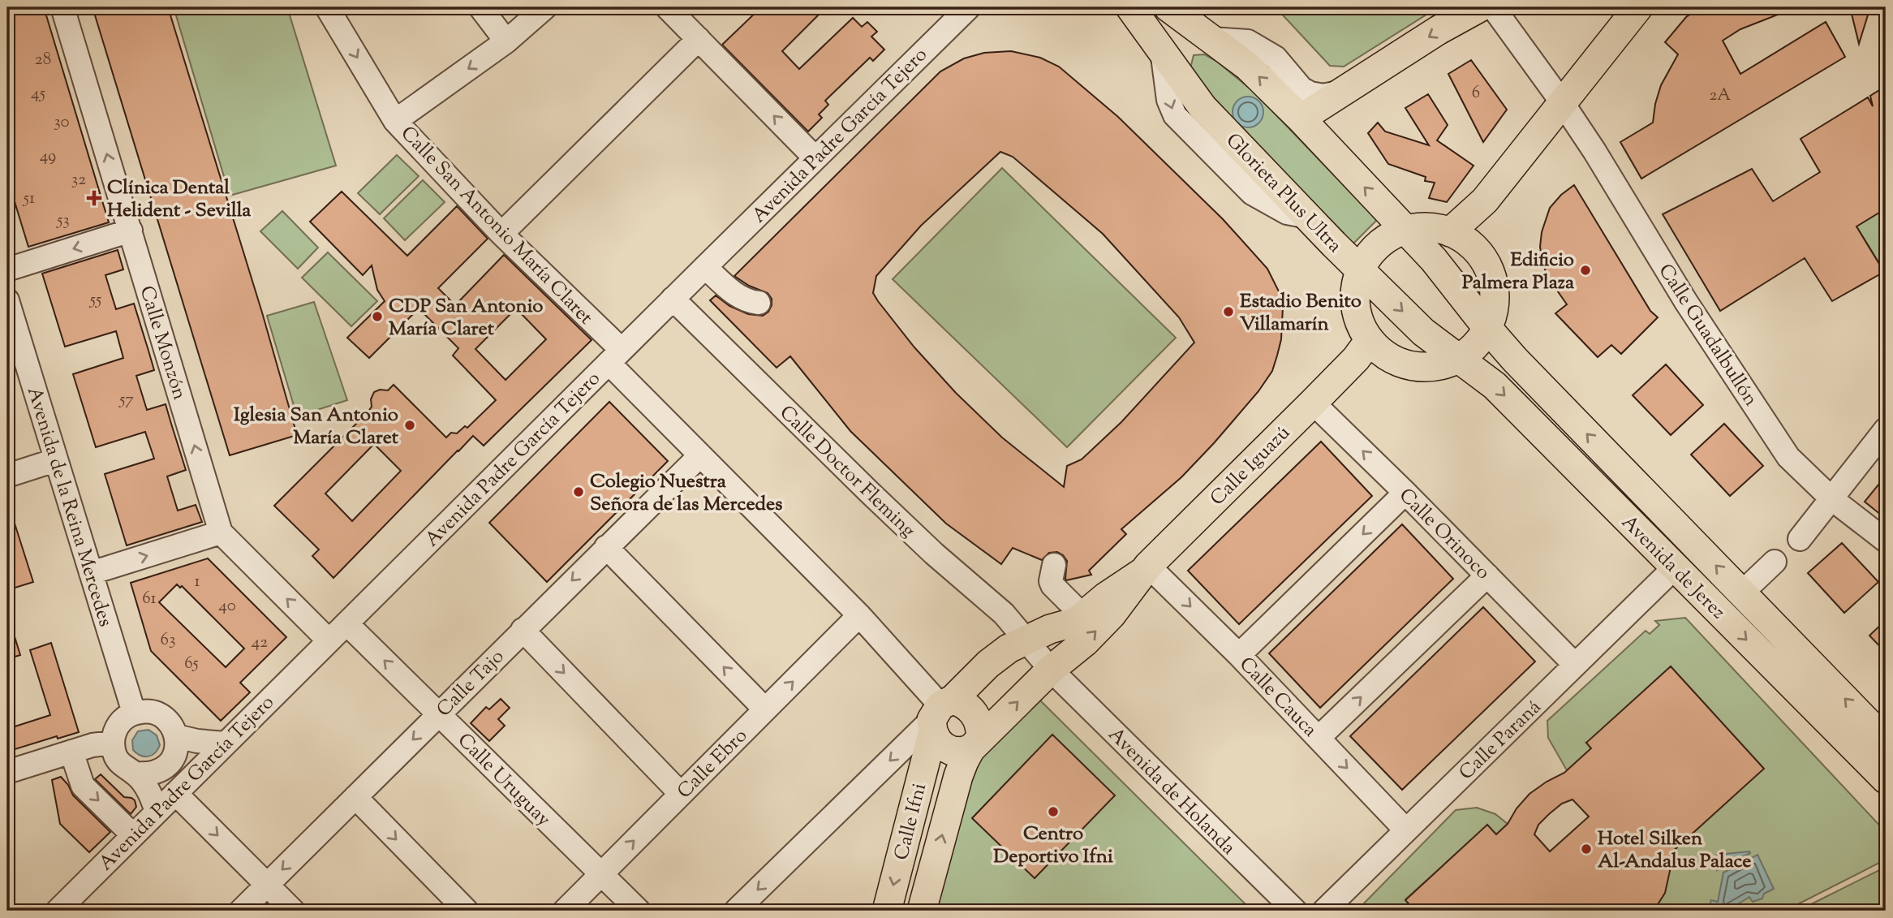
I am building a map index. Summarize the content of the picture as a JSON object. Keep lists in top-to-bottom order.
{
  "streets": {
    "main road": [
      "Glorieta Plus Ultra",
      "Calle Iguazú",
      "Avenida de Jerez",
      "Calle Ifni"
    ],
    "street": [
      "Avenida Padre García Tejero",
      "Calle San Antonio María Claret",
      "Calle Guadalbullón",
      "Calle Monzón",
      "Calle Doctor Fleming",
      "Avenida de la Reina Mercedes",
      "Calle Orinoco",
      "Calle Tajo",
      "Calle Cauca",
      "Calle Paraná",
      "Calle Ebro",
      "Calle Uruguay",
      "Avenida de Holanda"
    ]
  },
  "crossings": [
    ["Avenida Padre García Tejero", "Calle San Antonio María Claret"],
    ["Avenida Padre García Tejero", "Calle Monzón"],
    ["Avenida Padre García Tejero", "Calle Doctor Fleming"],
    ["Avenida Padre García Tejero", "Calle Uruguay"],
    ["Glorieta Plus Ultra", "Avenida de Jerez"],
    ["Calle Iguazú", "Calle Doctor Fleming"],
    ["Calle Iguazú", "Calle Orinoco"],
    ["Calle Iguazú", "Calle Cauca"],
    ["Calle Iguazú", "Avenida de Holanda"],
    ["Calle Iguazú", "Calle Ifni"],
    ["Calle Doctor Fleming", "Avenida de Holanda"],
    ["Calle Orinoco", "Calle Paraná"],
    ["Avenida de Jerez", "Calle Paraná"],
    ["Calle Tajo", "Calle Uruguay"],
    ["Calle Cauca", "Calle Paraná"],
    ["Calle Ebro", "Calle Uruguay"]
  ],
  "one_way": ["Calle Monzón", "Calle Tajo", "Calle Cauca"],
  "places": {
    "health": ["Clínica Dental Helident - Sevilla"],
    "other": [
      "Edificio Palmera Plaza",
      "Estadio Benito Villamarín",
      "CDP San Antonio María Claret",
      "Iglesia San Antonio María Claret",
      "Colegio Nuestra Señora de las Mercedes",
      "Centro Deportivo Ifni",
      "Hotel Silken Al-Andalus Palace"
    ]
  },
  "house_numbers": [
    "28",
    "6",
    "45",
    "2A",
    "30",
    "49",
    "32",
    "51",
    "53",
    "55",
    "57",
    "1",
    "61",
    "40",
    "63",
    "42",
    "65"
  ]
}
